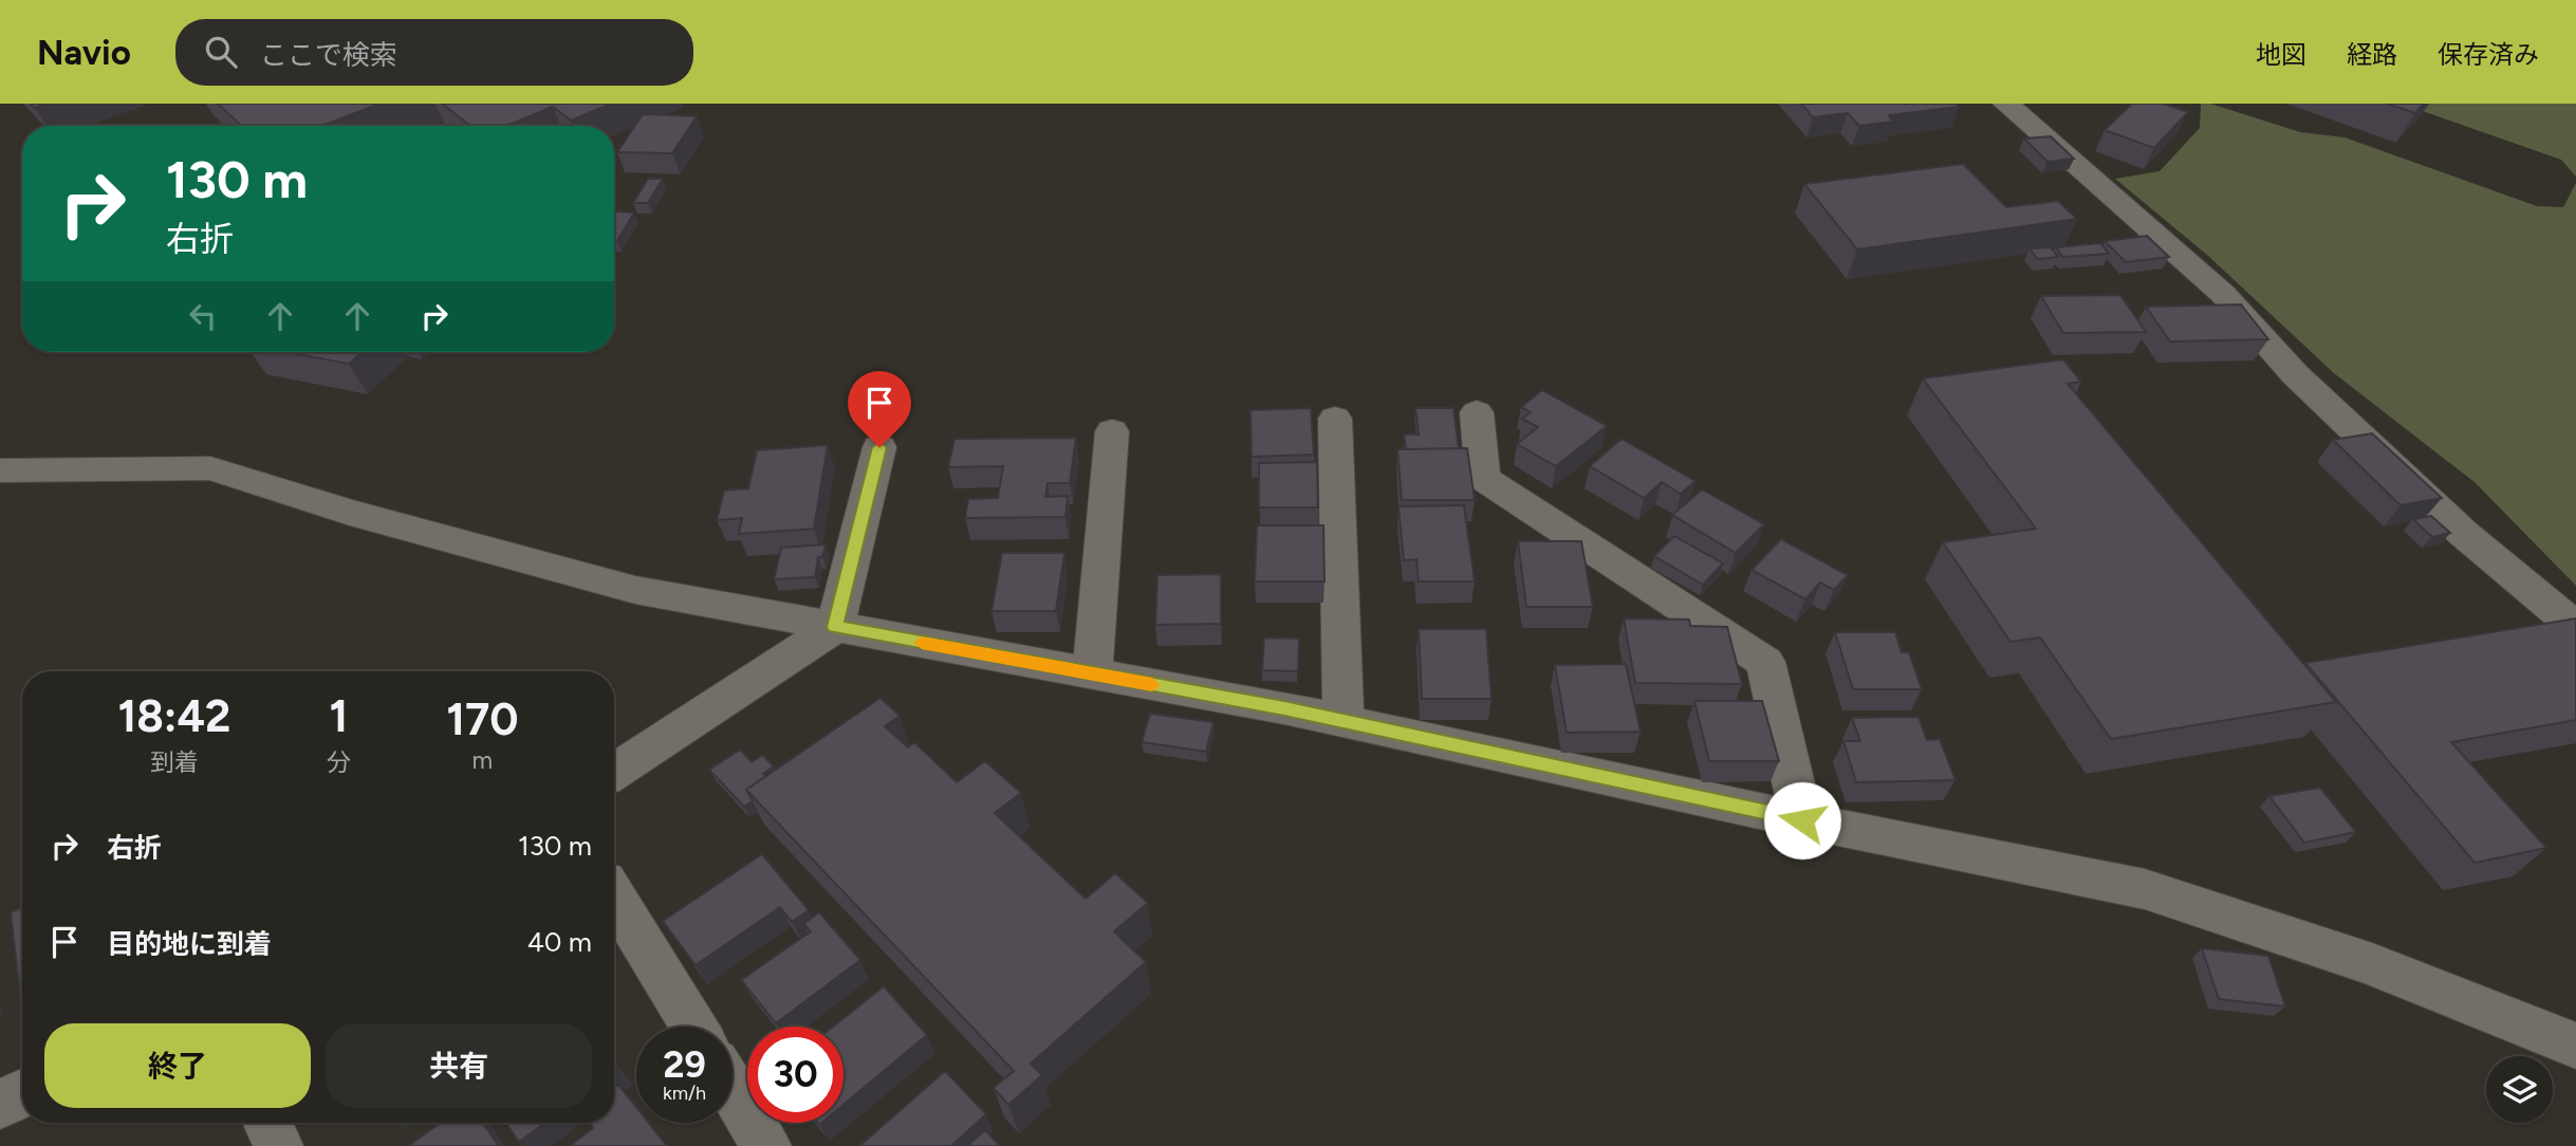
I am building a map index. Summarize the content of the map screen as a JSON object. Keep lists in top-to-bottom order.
{
  "page": {
    "header": "Navio",
    "search": "ここで検索",
    "nav": ["地図", "経路", "保存済み"],
    "turn": ["130 m", "右折"],
    "eta": [
      "18:42",
      "到着",
      "1",
      "分",
      "170",
      "m"
    ],
    "list": [
      {
        "name": "右折",
        "value": "130 m"
      },
      {
        "name": "目的地に到着",
        "value": "40 m"
      }
    ],
    "buttons": ["終了", "共有"],
    "speed": "29 km/h",
    "limit": "30"
  }
}
